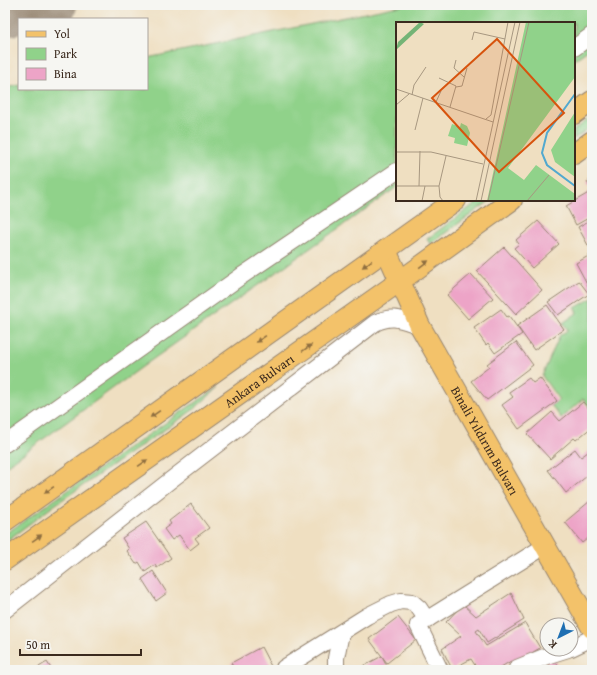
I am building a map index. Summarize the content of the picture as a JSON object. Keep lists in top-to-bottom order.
{
  "streets": {
    "main road": ["Ankara Bulvarı", "Binali Yıldırım Bulvarı"]
  },
  "crossings": [
    ["Ankara Bulvarı", "Binali Yıldırım Bulvarı"]
  ],
  "legend": ["Yol", "Park", "Bina"],
  "scale_bar": "50 m",
  "north": "bottom left"
}
